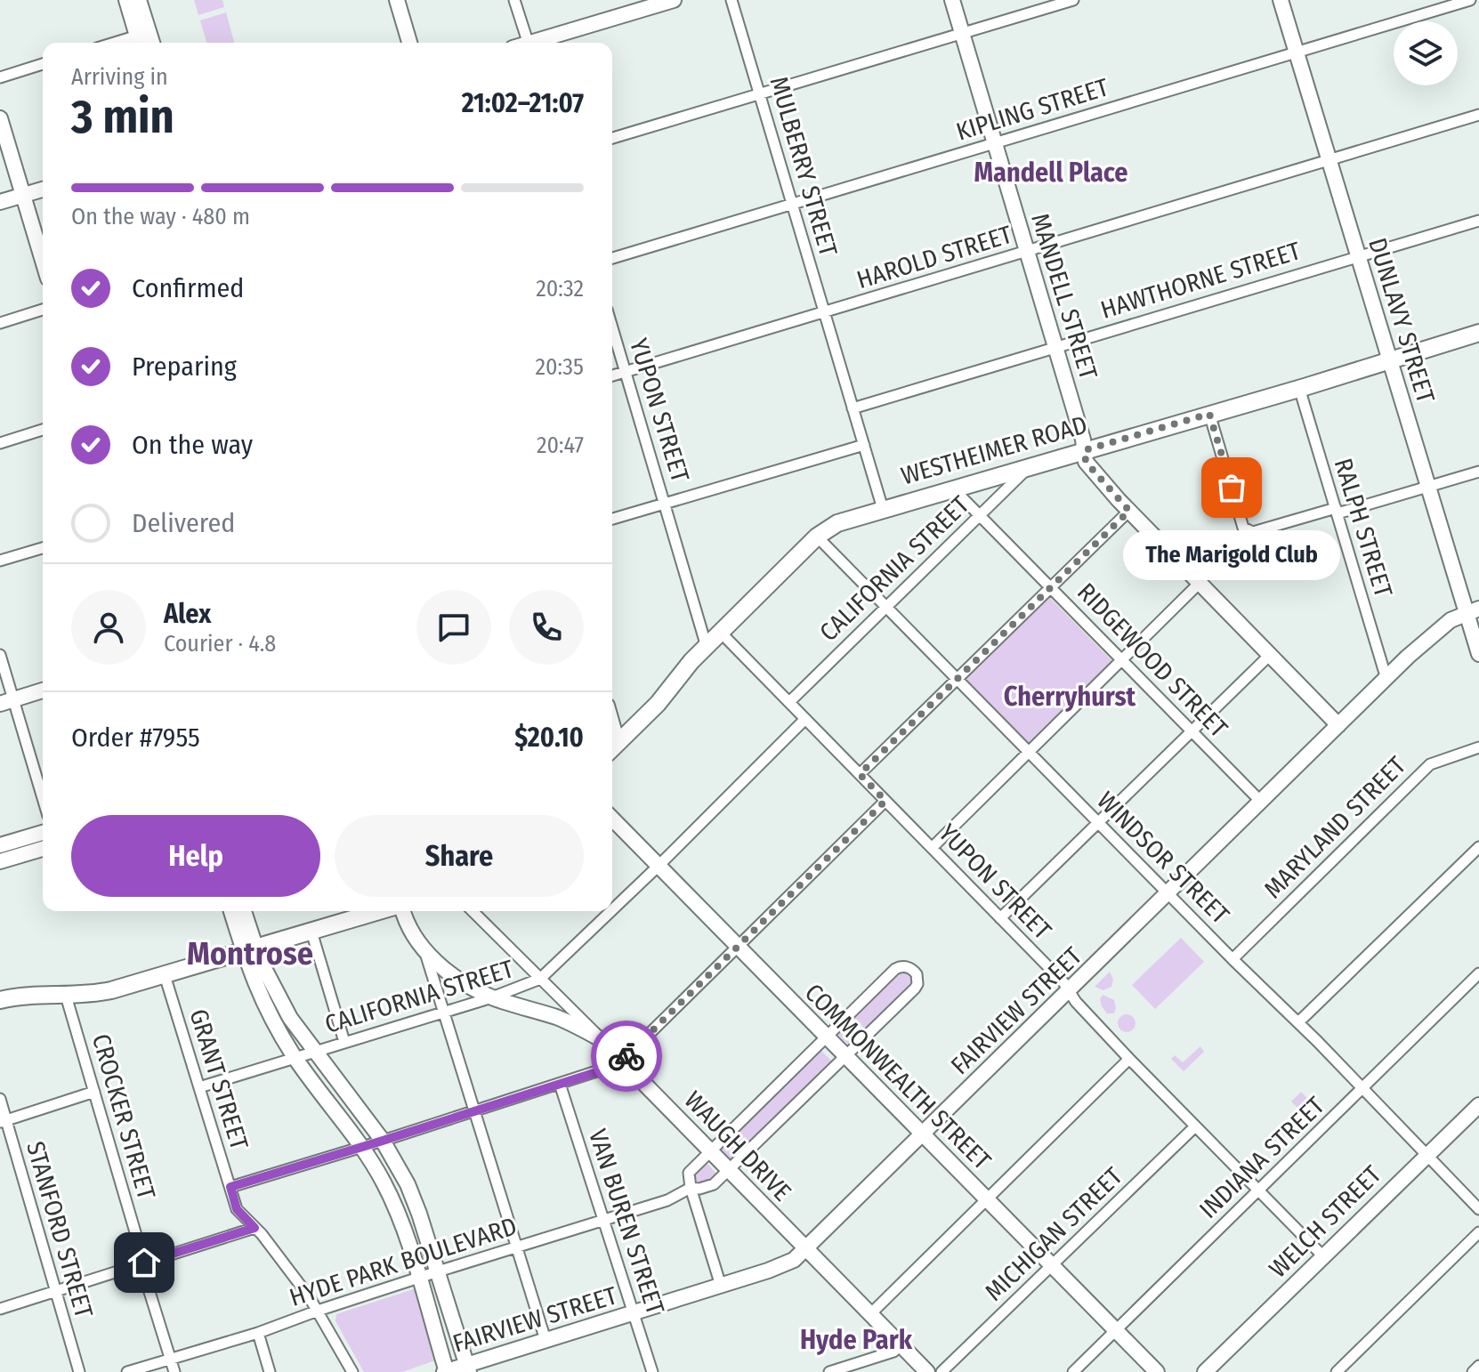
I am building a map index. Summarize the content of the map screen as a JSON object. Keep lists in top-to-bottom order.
{
  "streets": {
    "main road": ["WESTHEIMER ROAD"],
    "street": [
      "KIPLING STREET",
      "MULBERRY STREET",
      "HAROLD STREET",
      "HAWTHORNE STREET",
      "MANDELL STREET",
      "DUNLAVY STREET",
      "YUPON STREET",
      "RALPH STREET",
      "CALIFORNIA STREET",
      "RIDGEWOOD STREET",
      "MARYLAND STREET",
      "WINDSOR STREET",
      "FAIRVIEW STREET",
      "COMMONWEALTH STREET",
      "GRANT STREET",
      "CROCKER STREET",
      "WAUGH DRIVE",
      "INDIANA STREET",
      "VAN BUREN STREET",
      "WELCH STREET",
      "STANFORD STREET",
      "MICHIGAN STREET",
      "HYDE PARK BOULEVARD"
    ]
  },
  "crossings": [
    ["KIPLING STREET", "MULBERRY STREET"],
    ["KIPLING STREET", "MANDELL STREET"],
    ["KIPLING STREET", "DUNLAVY STREET"],
    ["MULBERRY STREET", "HAROLD STREET"],
    ["MULBERRY STREET", "HAWTHORNE STREET"],
    ["MULBERRY STREET", "WESTHEIMER ROAD"],
    ["HAROLD STREET", "MANDELL STREET"],
    ["HAROLD STREET", "DUNLAVY STREET"],
    ["HAROLD STREET", "YUPON STREET"],
    ["HAWTHORNE STREET", "MANDELL STREET"],
    ["HAWTHORNE STREET", "DUNLAVY STREET"],
    ["MANDELL STREET", "WESTHEIMER ROAD"],
    ["MANDELL STREET", "FAIRVIEW STREET"],
    ["DUNLAVY STREET", "WESTHEIMER ROAD"],
    ["DUNLAVY STREET", "FAIRVIEW STREET"],
    ["YUPON STREET", "WESTHEIMER ROAD"],
    ["YUPON STREET", "CALIFORNIA STREET"],
    ["YUPON STREET", "FAIRVIEW STREET"],
    ["YUPON STREET", "INDIANA STREET"],
    ["YUPON STREET", "WELCH STREET"],
    ["YUPON STREET", "MICHIGAN STREET"],
    ["WESTHEIMER ROAD", "RALPH STREET"],
    ["WESTHEIMER ROAD", "CALIFORNIA STREET"],
    ["WESTHEIMER ROAD", "RIDGEWOOD STREET"],
    ["WESTHEIMER ROAD", "WINDSOR STREET"],
    ["RALPH STREET", "FAIRVIEW STREET"],
    ["CALIFORNIA STREET", "RIDGEWOOD STREET"],
    ["CALIFORNIA STREET", "WINDSOR STREET"],
    ["CALIFORNIA STREET", "COMMONWEALTH STREET"],
    ["CALIFORNIA STREET", "GRANT STREET"],
    ["CALIFORNIA STREET", "WAUGH DRIVE"],
    ["RIDGEWOOD STREET", "FAIRVIEW STREET"],
    ["MARYLAND STREET", "WINDSOR STREET"],
    ["WINDSOR STREET", "FAIRVIEW STREET"],
    ["WINDSOR STREET", "INDIANA STREET"],
    ["WINDSOR STREET", "WELCH STREET"],
    ["FAIRVIEW STREET", "COMMONWEALTH STREET"],
    ["FAIRVIEW STREET", "WAUGH DRIVE"],
    ["FAIRVIEW STREET", "VAN BUREN STREET"],
    ["COMMONWEALTH STREET", "INDIANA STREET"],
    ["COMMONWEALTH STREET", "MICHIGAN STREET"],
    ["COMMONWEALTH STREET", "HYDE PARK BOULEVARD"],
    ["GRANT STREET", "HYDE PARK BOULEVARD"],
    ["CROCKER STREET", "HYDE PARK BOULEVARD"],
    ["WAUGH DRIVE", "HYDE PARK BOULEVARD"],
    ["VAN BUREN STREET", "HYDE PARK BOULEVARD"]
  ],
  "districts": [
    "Mandell Place",
    "Cherryhurst",
    "Montrose",
    "Hyde Park"
  ],
  "places": ["The Marigold Club"],
  "page": {
    "heading": ["3 min", "Arriving in", "21:02–21:07"],
    "panel": [
      "Alex",
      "Courier · 4.8",
      "Order #7955",
      "$20.10"
    ],
    "bar": "On the way · 480 m",
    "list": [
      ["Confirmed", "20:32"],
      ["Preparing", "20:35"],
      ["On the way", "20:47"],
      "Delivered"
    ],
    "bubble": "The Marigold Club",
    "buttons": ["Help", "Share"]
  }
}
